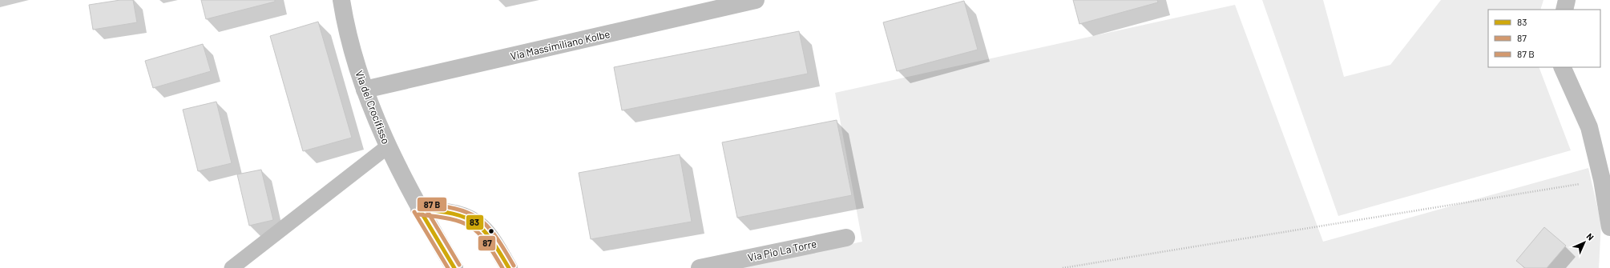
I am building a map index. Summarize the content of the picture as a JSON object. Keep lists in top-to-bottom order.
{
  "streets": {
    "street": ["Via Massimiliano Kolbe", "Via del Crocifisso", "Via Pio La Torre"]
  },
  "crossings": [
    ["Via Massimiliano Kolbe", "Via del Crocifisso"]
  ],
  "lines": ["transit line 83", "transit line 87"],
  "legend": ["83", "87", "87 B"],
  "north": "top right"
}
